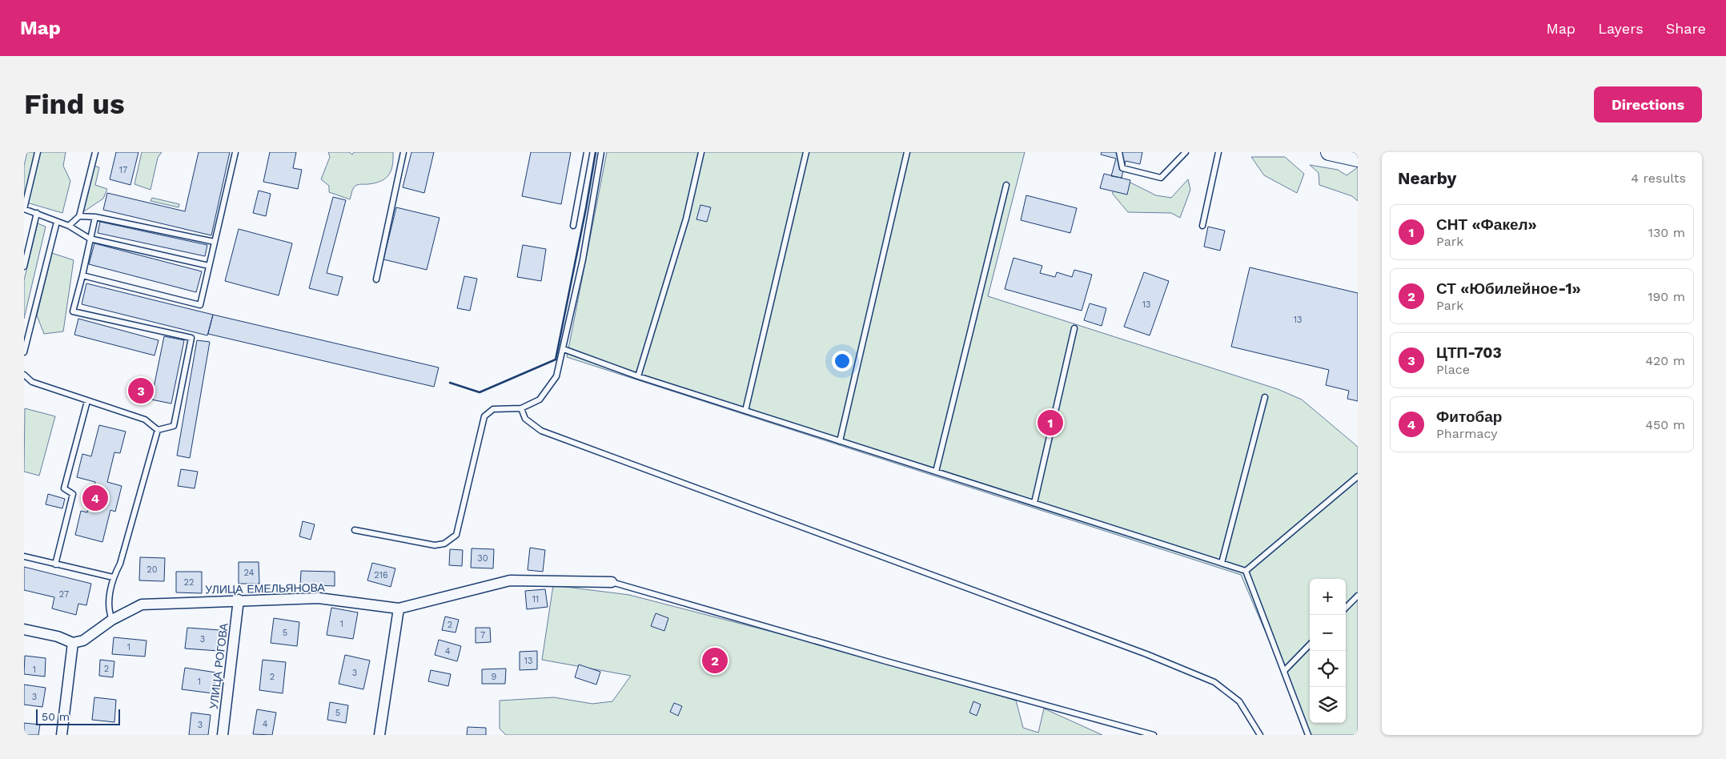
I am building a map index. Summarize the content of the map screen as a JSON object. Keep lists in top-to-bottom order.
{
  "streets": {
    "street": ["УЛИЦА ЕМЕЛЬЯНОВА", "УЛИЦА РОГОВА"]
  },
  "crossings": [
    ["УЛИЦА ЕМЕЛЬЯНОВА", "УЛИЦА РОГОВА"]
  ],
  "house_numbers": [
    "17",
    "13",
    "13",
    "30",
    "20",
    "24",
    "216",
    "22",
    "27",
    "11",
    "1",
    "2",
    "5",
    "7",
    "3",
    "1",
    "4",
    "13",
    "2",
    "1",
    "3",
    "2",
    "9",
    "1",
    "3",
    "5",
    "4",
    "3"
  ],
  "scale_bar": "50 m",
  "page": {
    "header": "Map",
    "nav": ["Map", "Layers", "Share"],
    "buttons": "Directions",
    "title": "Find us",
    "heading": ["Nearby", "4 results"],
    "list": [
      {
        "mark": "1",
        "name": "СНТ «Факел»",
        "note": "Park",
        "value": "130 m"
      },
      {
        "mark": "2",
        "name": "СТ «Юбилейное-1»",
        "note": "Park",
        "value": "190 m"
      },
      {
        "mark": "3",
        "name": "ЦТП-703",
        "note": "Place",
        "value": "420 m"
      },
      {
        "mark": "4",
        "name": "Фитобар",
        "note": "Pharmacy",
        "value": "450 m"
      }
    ],
    "pins": [
      "3",
      "1",
      "4",
      "2"
    ],
    "map_buttons": ["+", "−"],
    "scale": "50 m"
  }
}
